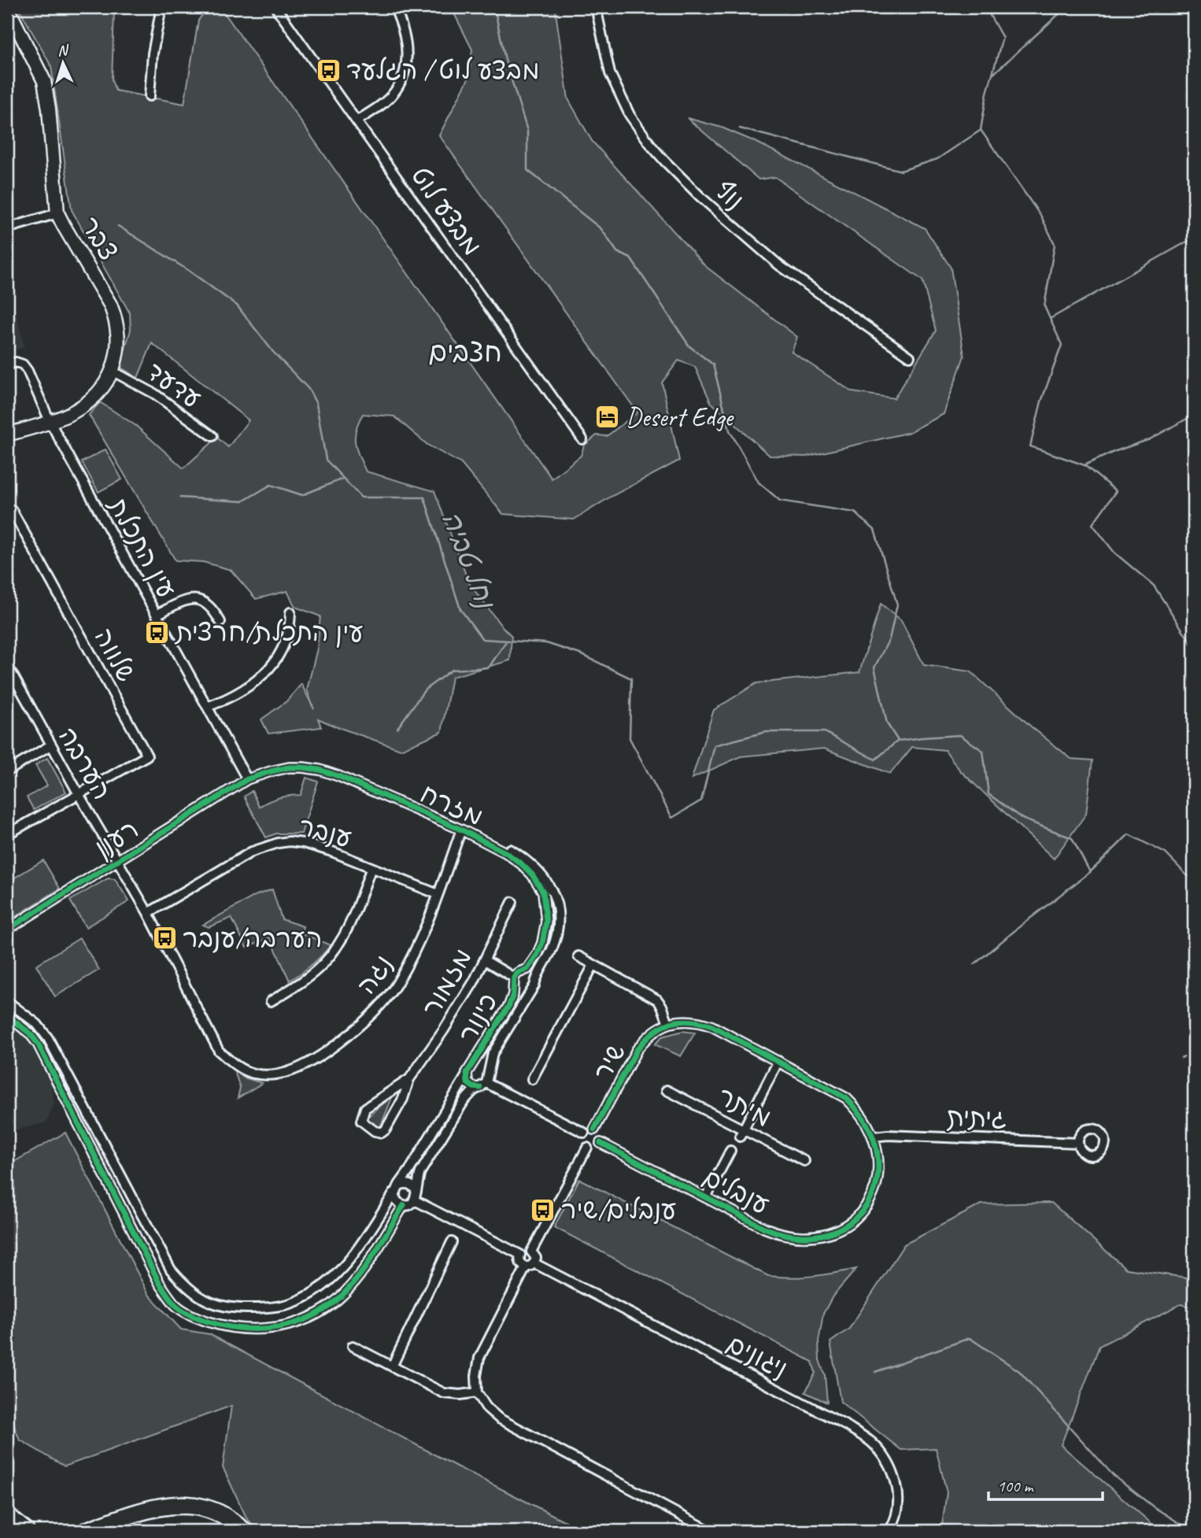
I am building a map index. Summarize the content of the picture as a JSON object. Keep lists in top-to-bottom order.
{
  "streets": {
    "street": [
      "נוף",
      "מבצע לוט",
      "צבר",
      "עדעד",
      "עין התכלת",
      "שלווה",
      "הערבה",
      "מזרח",
      "ענבר",
      "רענן",
      "נגה",
      "מזמור",
      "כינור",
      "שיר",
      "מיתר",
      "גיתית",
      "ענבלים",
      "ניגונים"
    ]
  },
  "crossings": [
    ["צבר", "עדעד"],
    ["צבר", "עין התכלת"],
    ["עין התכלת", "מזרח"],
    ["עין התכלת", "רענן"],
    ["שלווה", "הערבה"],
    ["הערבה", "ענבר"],
    ["הערבה", "רענן"],
    ["הערבה", "נגה"],
    ["מזרח", "רענן"],
    ["מזרח", "נגה"],
    ["מזרח", "כינור"],
    ["ענבר", "נגה"],
    ["שיר", "ענבלים"],
    ["גיתית", "ענבלים"]
  ],
  "districts": ["חצבים"],
  "water": ["נחל טביה"],
  "places": {
    "bus stop": [
      "מבצע לוט / הגלעד",
      "עין התכלת/חרצית",
      "הערבה/ענבר",
      "ענבלים/שיר"
    ],
    "hotel": ["Desert Edge"]
  },
  "scale_bar": "100 m",
  "north": "top"
}
